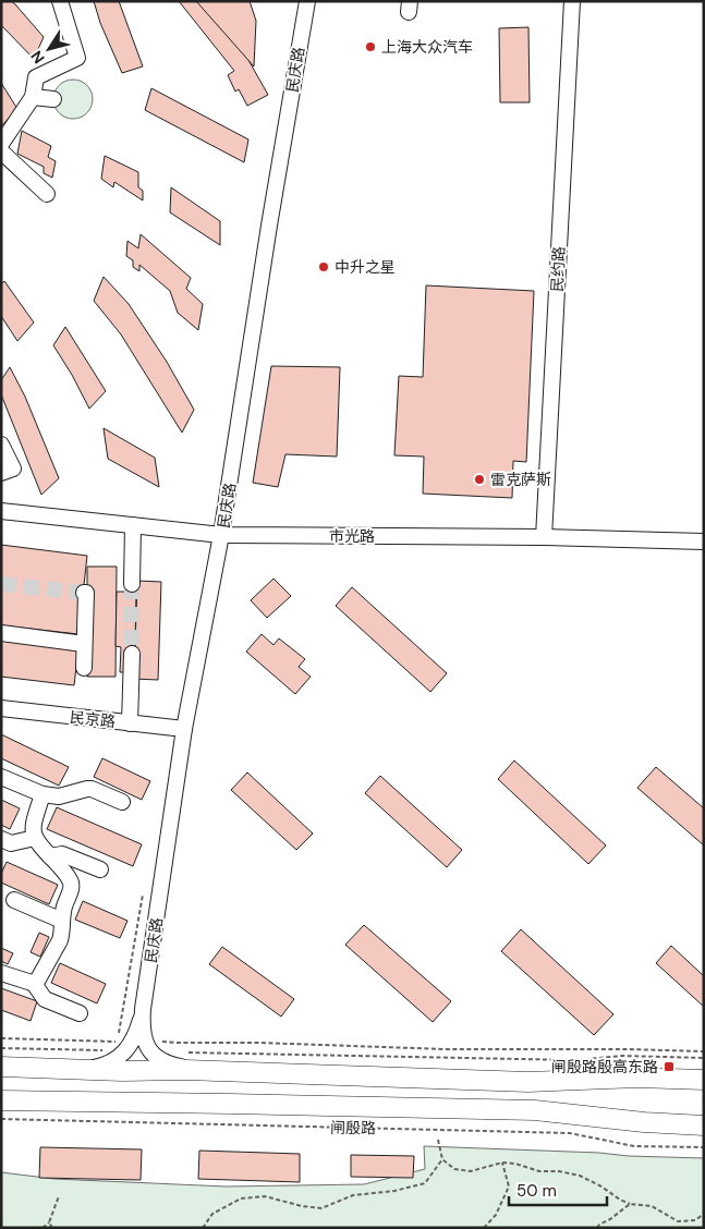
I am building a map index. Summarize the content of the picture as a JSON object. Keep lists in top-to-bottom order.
{
  "streets": {
    "main road": ["闸殷路"],
    "street": [
      "民庆路",
      "民约路",
      "市光路",
      "民京路"
    ]
  },
  "crossings": [
    ["民庆路", "市光路"],
    ["民庆路", "民京路"],
    ["民约路", "市光路"]
  ],
  "places": {
    "other": ["上海大众汽车", "中升之星", "雷克萨斯"],
    "transit": ["闸殷路殷高东路"]
  },
  "scale_bar": "50 m",
  "north": "bottom left"
}
